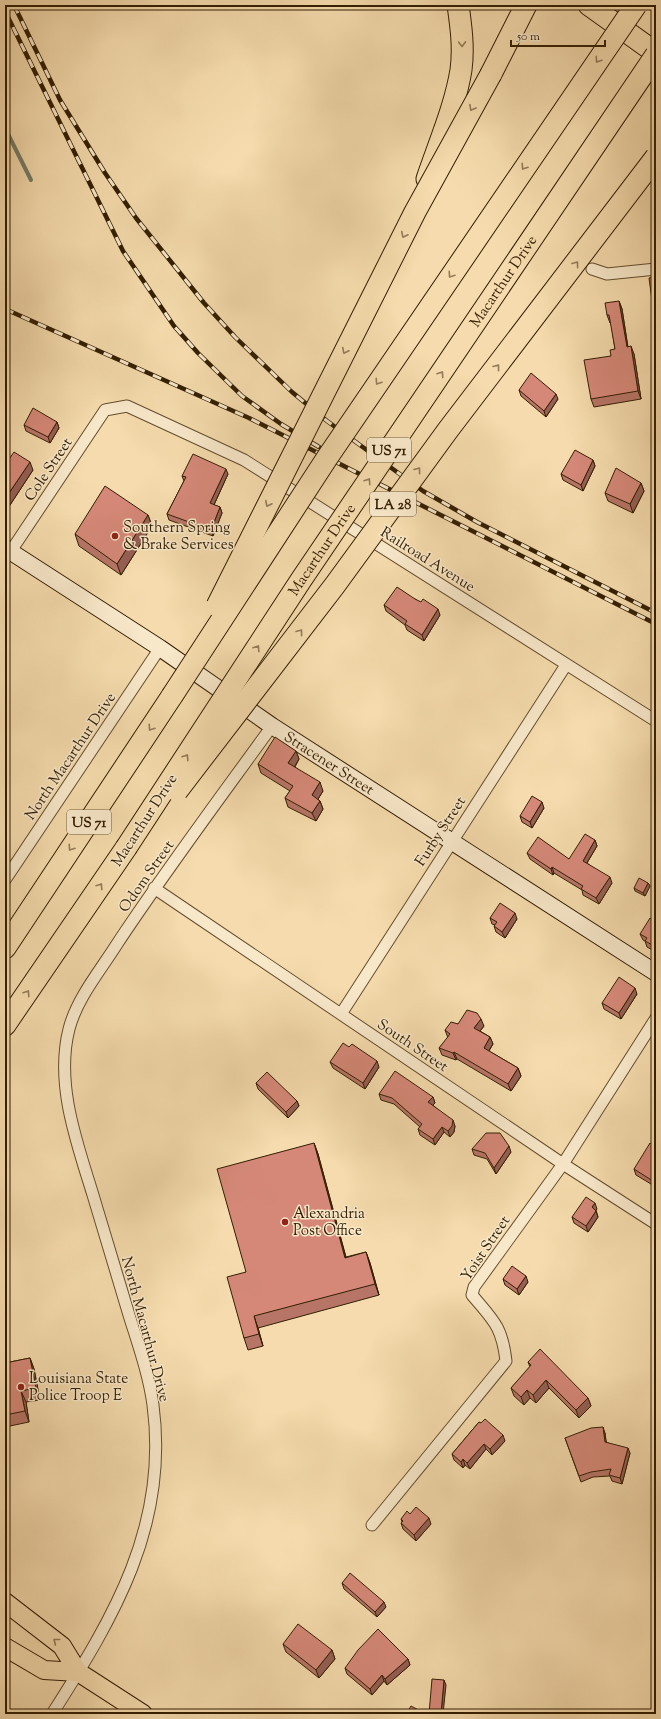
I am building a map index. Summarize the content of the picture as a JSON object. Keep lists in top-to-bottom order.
{
  "streets": {
    "highway": ["Macarthur Drive", "US 71", "LA 28"],
    "street": [
      "Cole Street",
      "Railroad Avenue",
      "North Macarthur Drive",
      "Stracener Street",
      "Furby Street",
      "Odom Street",
      "South Street",
      "Yoist Street"
    ]
  },
  "crossings": [
    ["Macarthur Drive", "LA 28"],
    ["Cole Street", "Railroad Avenue"],
    ["Cole Street", "Stracener Street"],
    ["Railroad Avenue", "Furby Street"],
    ["North Macarthur Drive", "Stracener Street"],
    ["North Macarthur Drive", "Odom Street"],
    ["Stracener Street", "Furby Street"],
    ["Stracener Street", "Odom Street"],
    ["Furby Street", "South Street"],
    ["Odom Street", "South Street"],
    ["South Street", "Yoist Street"]
  ],
  "places": ["Southern Spring & Brake Services", "Alexandria Post Office", "Louisiana State Police Troop E"],
  "scale_bar": "50 m"
}
